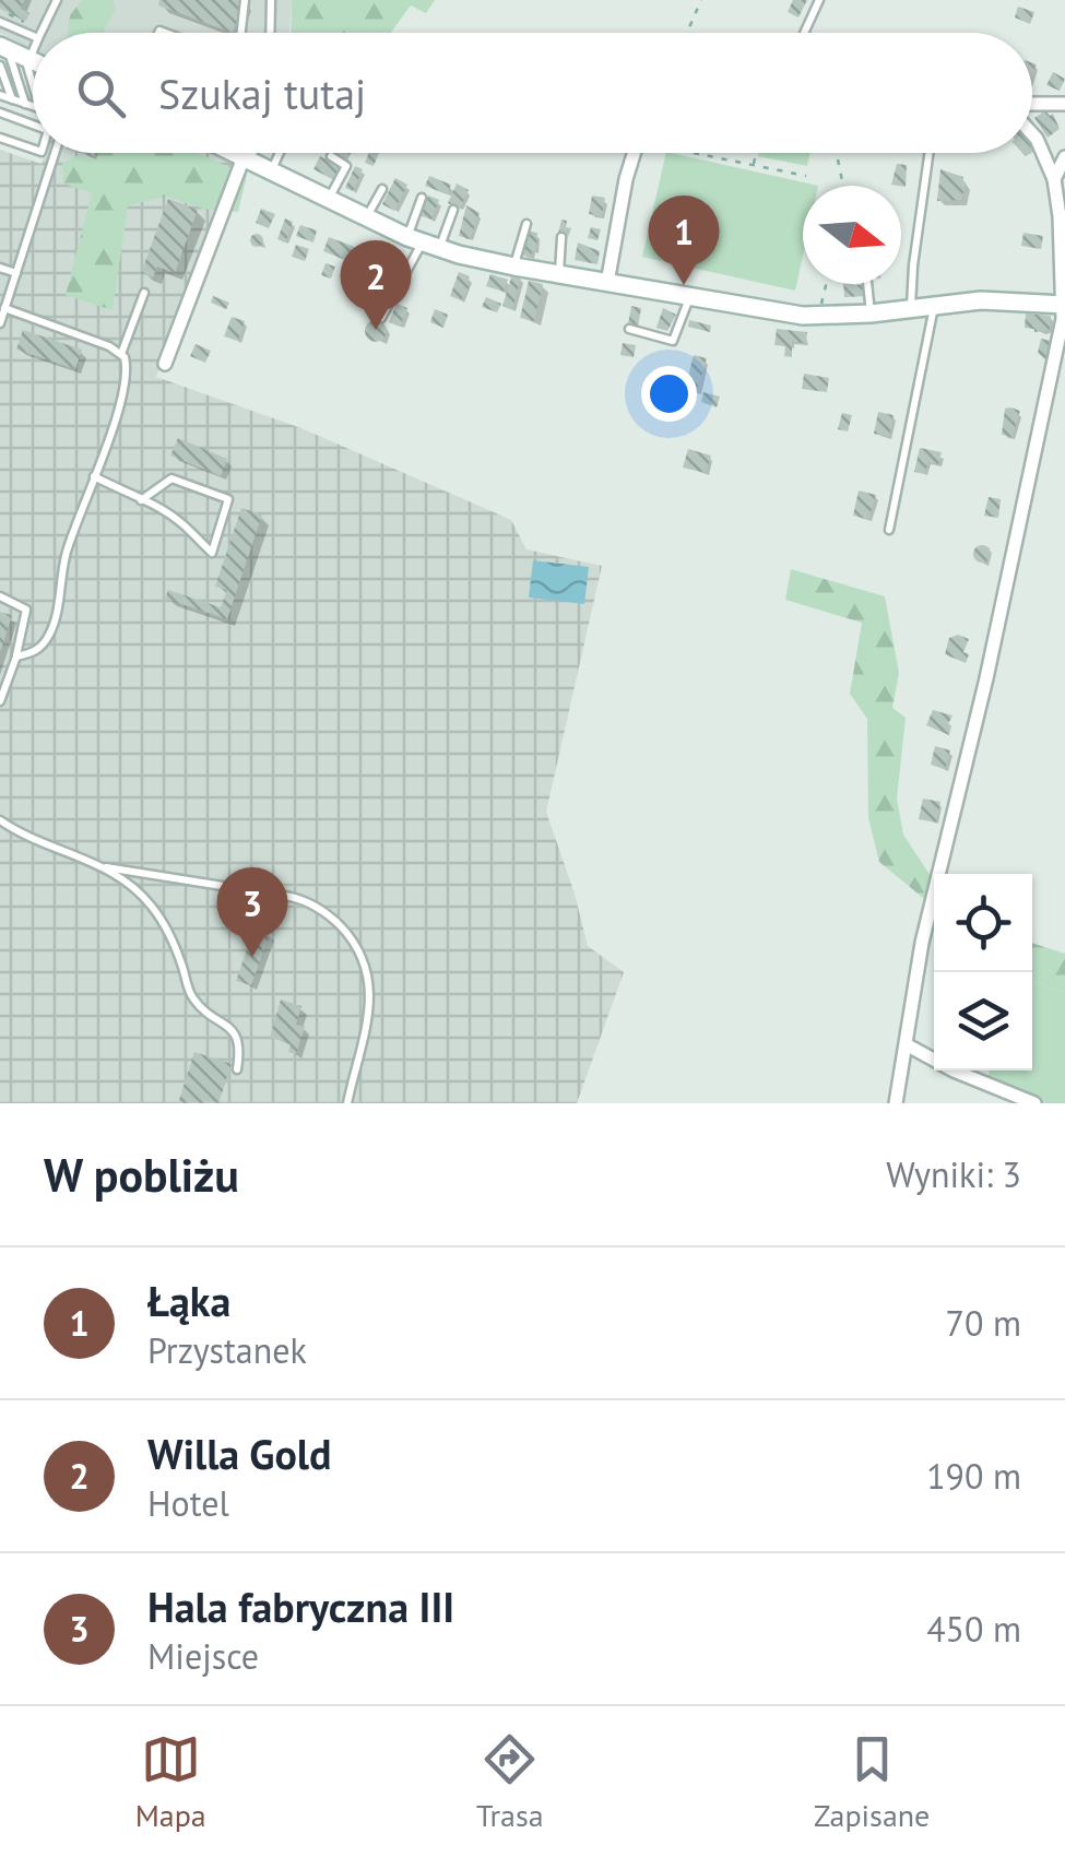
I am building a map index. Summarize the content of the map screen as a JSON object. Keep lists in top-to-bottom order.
{
  "north": "right",
  "page": {
    "search": "Szukaj tutaj",
    "pins": ["1", "2", "3"],
    "heading": ["W pobliżu", "Wyniki: 3"],
    "list": [
      {
        "mark": "1",
        "name": "Łąka",
        "note": "Przystanek",
        "value": "70 m"
      },
      {
        "mark": "2",
        "name": "Willa Gold",
        "note": "Hotel",
        "value": "190 m"
      },
      {
        "mark": "3",
        "name": "Hala fabryczna III",
        "note": "Miejsce",
        "value": "450 m"
      }
    ],
    "nav": ["Mapa", "Trasa", "Zapisane"]
  }
}
